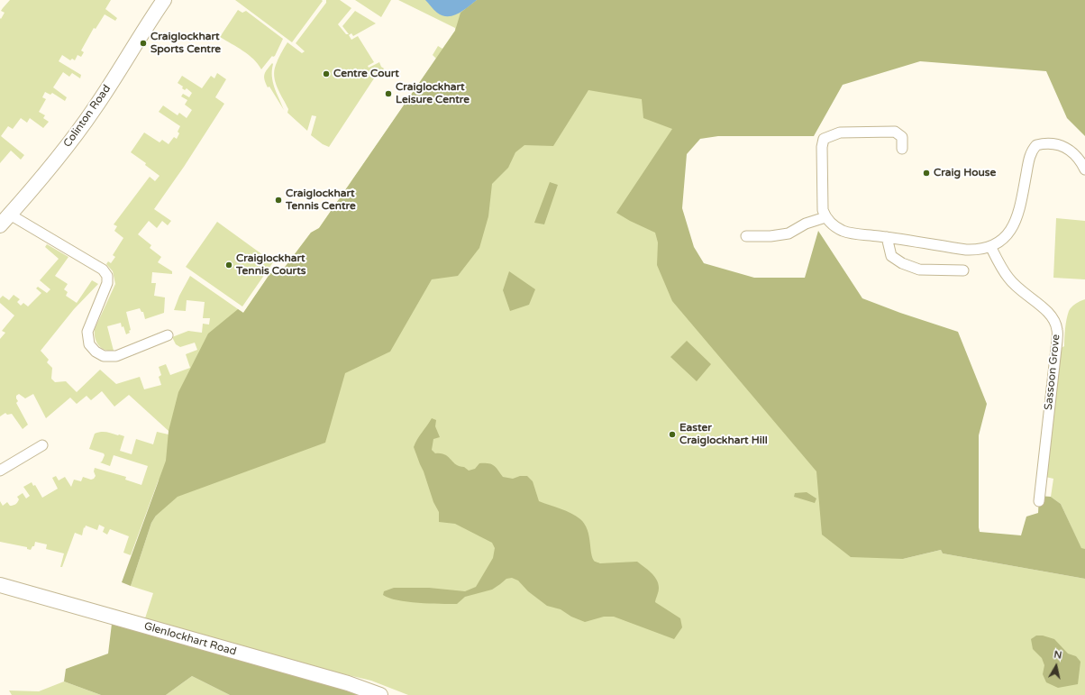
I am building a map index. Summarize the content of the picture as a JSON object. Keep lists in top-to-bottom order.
{
  "streets": {
    "street": ["Colinton Road", "Sassoon Grove", "Glenlockhart Road"]
  },
  "places": [
    "Craiglockhart Sports Centre",
    "Centre Court",
    "Craiglockhart Leisure Centre",
    "Craig House",
    "Craiglockhart Tennis Centre",
    "Craiglockhart Tennis Courts",
    "Easter Craiglockhart Hill"
  ],
  "north": "top"
}
